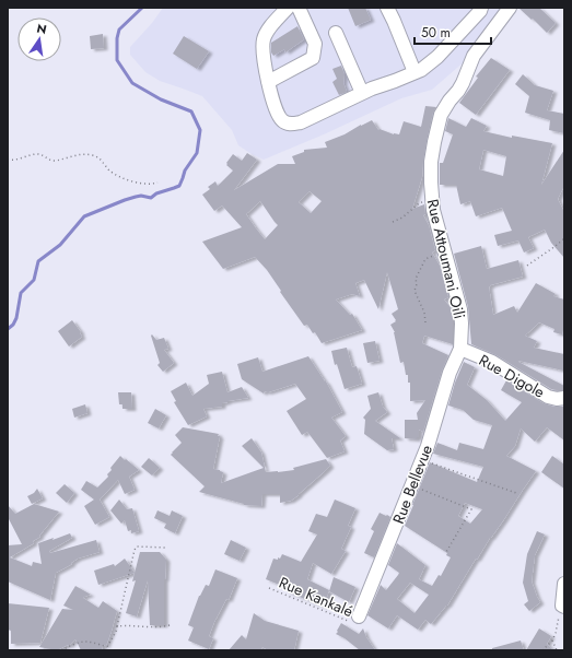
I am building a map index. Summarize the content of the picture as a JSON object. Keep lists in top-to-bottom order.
{
  "streets": {
    "street": ["Rue Attoumani Oili", "Rue Digole", "Rue Bellevue"],
    "path": ["Rue Kankalé"]
  },
  "crossings": [
    ["Rue Attoumani Oili", "Rue Digole"],
    ["Rue Attoumani Oili", "Rue Bellevue"],
    ["Rue Digole", "Rue Bellevue"],
    ["Rue Bellevue", "Rue Kankalé"]
  ],
  "scale_bar": "50 m",
  "north": "top"
}
